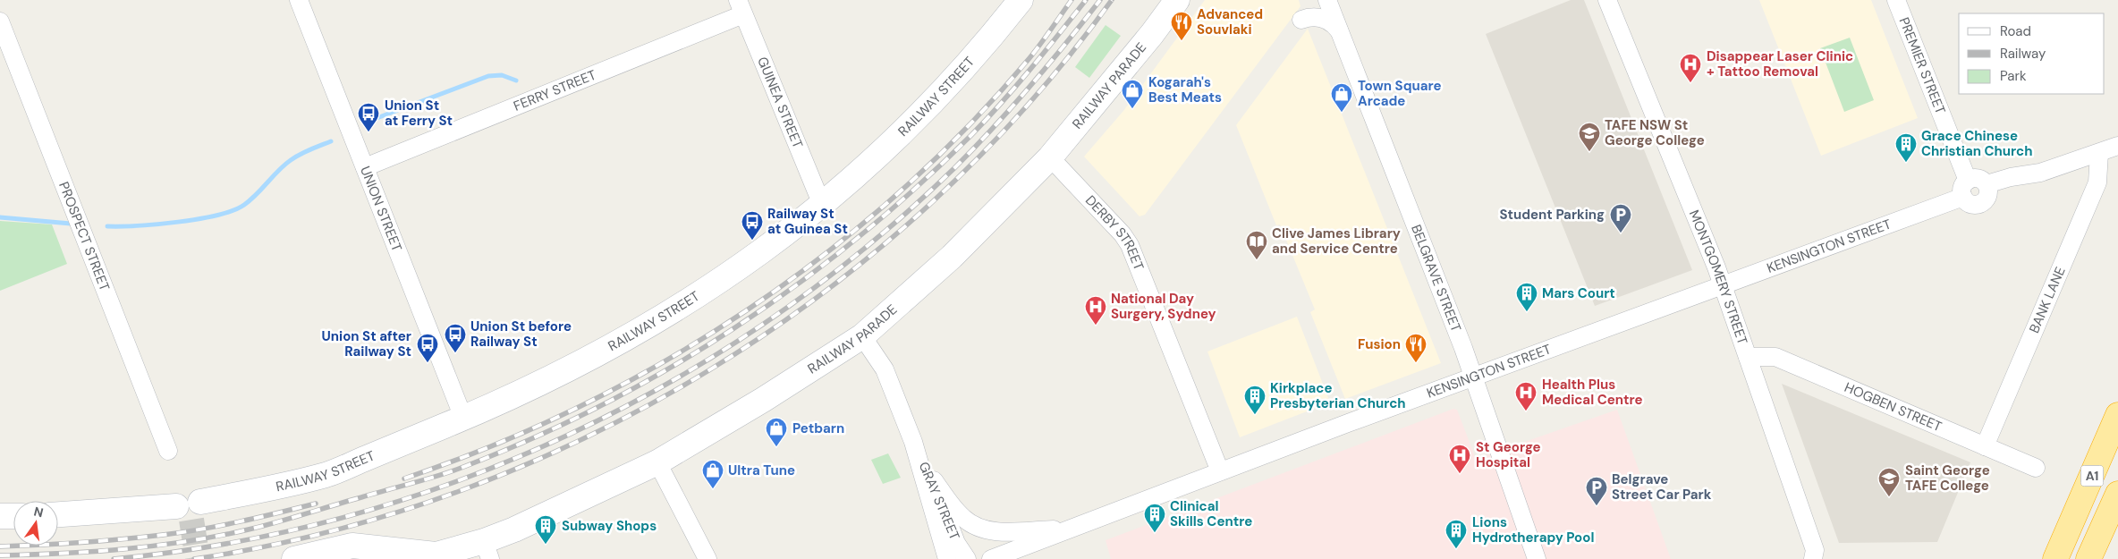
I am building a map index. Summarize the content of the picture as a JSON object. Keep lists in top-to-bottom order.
{
  "streets": {
    "highway": ["A1"],
    "main road": ["RAILWAY PARADE", "RAILWAY STREET"],
    "street": [
      "PREMIER STREET",
      "FERRY STREET",
      "GUINEA STREET",
      "UNION STREET",
      "DERBY STREET",
      "PROSPECT STREET",
      "KENSINGTON STREET",
      "MONTGOMERY STREET",
      "BELGRAVE STREET",
      "BANK LANE",
      "HOGBEN STREET",
      "GRAY STREET"
    ]
  },
  "crossings": [
    ["PREMIER STREET", "KENSINGTON STREET"],
    ["RAILWAY PARADE", "DERBY STREET"],
    ["RAILWAY PARADE", "GRAY STREET"],
    ["FERRY STREET", "GUINEA STREET"],
    ["FERRY STREET", "UNION STREET"],
    ["RAILWAY STREET", "GUINEA STREET"],
    ["RAILWAY STREET", "UNION STREET"],
    ["DERBY STREET", "KENSINGTON STREET"],
    ["KENSINGTON STREET", "MONTGOMERY STREET"],
    ["KENSINGTON STREET", "BELGRAVE STREET"],
    ["MONTGOMERY STREET", "HOGBEN STREET"],
    ["BANK LANE", "HOGBEN STREET"]
  ],
  "places": {
    "restaurant": ["Advanced Souvlaki", "Fusion"],
    "hospital": [
      "Disappear Laser Clinic + Tattoo Removal",
      "National Day Surgery, Sydney",
      "Health Plus Medical Centre",
      "St George Hospital"
    ],
    "shop": [
      "Kogarah's Best Meats",
      "Town Square Arcade",
      "Petbarn",
      "Ultra Tune"
    ],
    "bus stop": [
      "Union St at Ferry St",
      "Railway St at Guinea St",
      "Union St before Railway St",
      "Union St after Railway St"
    ],
    "school or university": ["TAFE NSW St George College", "Saint George TAFE College"],
    "building": [
      "Grace Chinese Christian Church",
      "Mars Court",
      "Kirkplace Presbyterian Church",
      "Clinical Skills Centre",
      "Subway Shops",
      "Lions Hydrotherapy Pool"
    ],
    "parking": ["Student Parking", "Belgrave Street Car Park"],
    "library": ["Clive James Library and Service Centre"]
  },
  "legend": ["Road", "Railway", "Park"],
  "north": "top"
}
